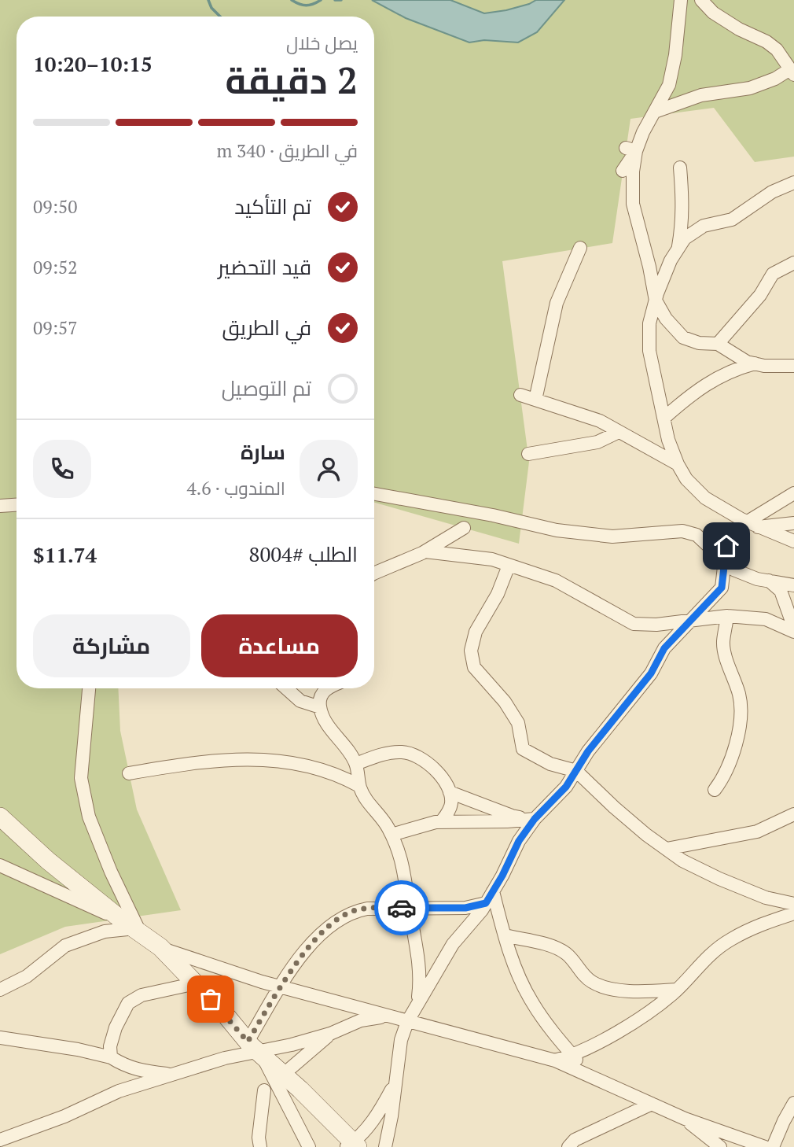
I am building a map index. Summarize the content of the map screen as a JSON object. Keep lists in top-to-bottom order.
{
  "page": {
    "heading": ["2 دقيقة", "يصل خلال", "10:15–10:20"],
    "panel": [
      "سارة",
      "المندوب · 4.6",
      "الطلب #8004",
      "$11.74"
    ],
    "bar": "في الطريق · 340 m",
    "list": [
      ["تم التأكيد", "09:50"],
      ["قيد التحضير", "09:52"],
      ["في الطريق", "09:57"],
      "تم التوصيل"
    ],
    "buttons": ["مساعدة", "مشاركة"]
  }
}
